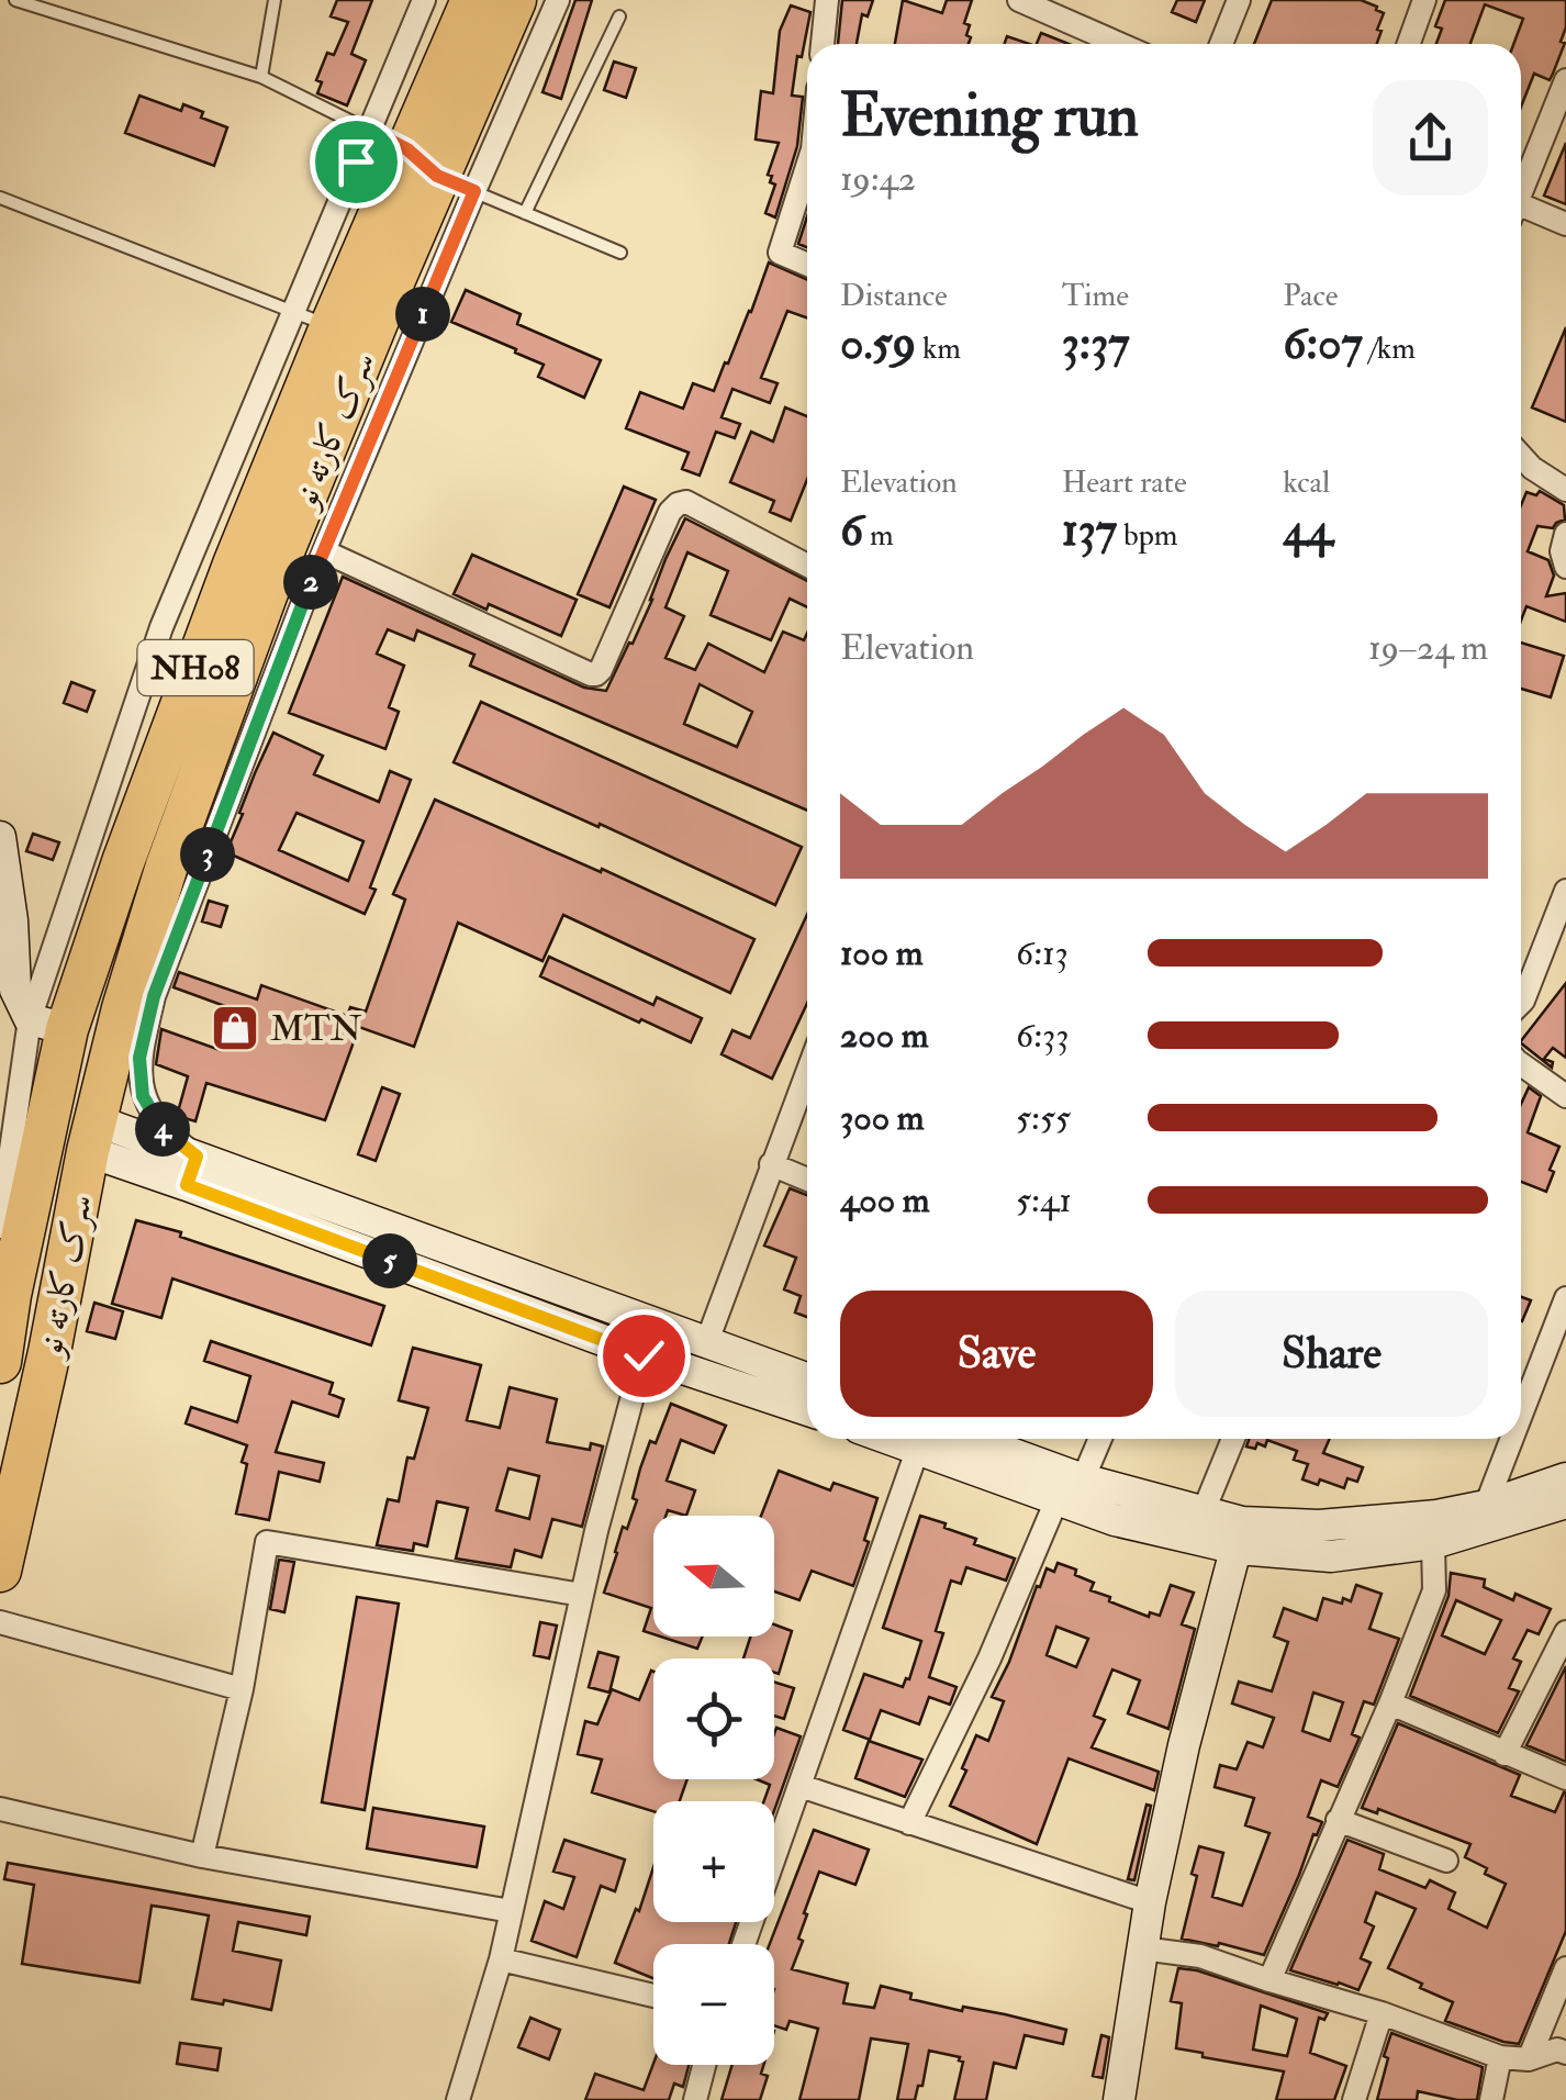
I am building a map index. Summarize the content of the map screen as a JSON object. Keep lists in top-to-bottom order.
{
  "streets": {
    "highway": ["سرک کارته نو", "NH08"]
  },
  "places": {
    "shop": ["MTN"]
  },
  "north": "left",
  "page": {
    "heading": ["Evening run", "19:42"],
    "stats": [
      ["Distance", "0.59 km"],
      ["Time", "3:37"],
      ["Pace", "6:07 /km"],
      ["Elevation", "6 m"],
      ["Heart rate", "137 bpm"],
      ["kcal", "44"]
    ],
    "pins": [
      "1",
      "2",
      "3",
      "4",
      "5"
    ],
    "chart": ["Elevation", "19–24 m"],
    "list": [
      {
        "name": "100 m",
        "note": "6:13"
      },
      {
        "name": "200 m",
        "note": "6:33"
      },
      {
        "name": "300 m",
        "note": "5:55"
      },
      {
        "name": "400 m",
        "note": "5:41"
      }
    ],
    "buttons": ["Save", "Share"],
    "map_buttons": ["+", "−"]
  }
}
